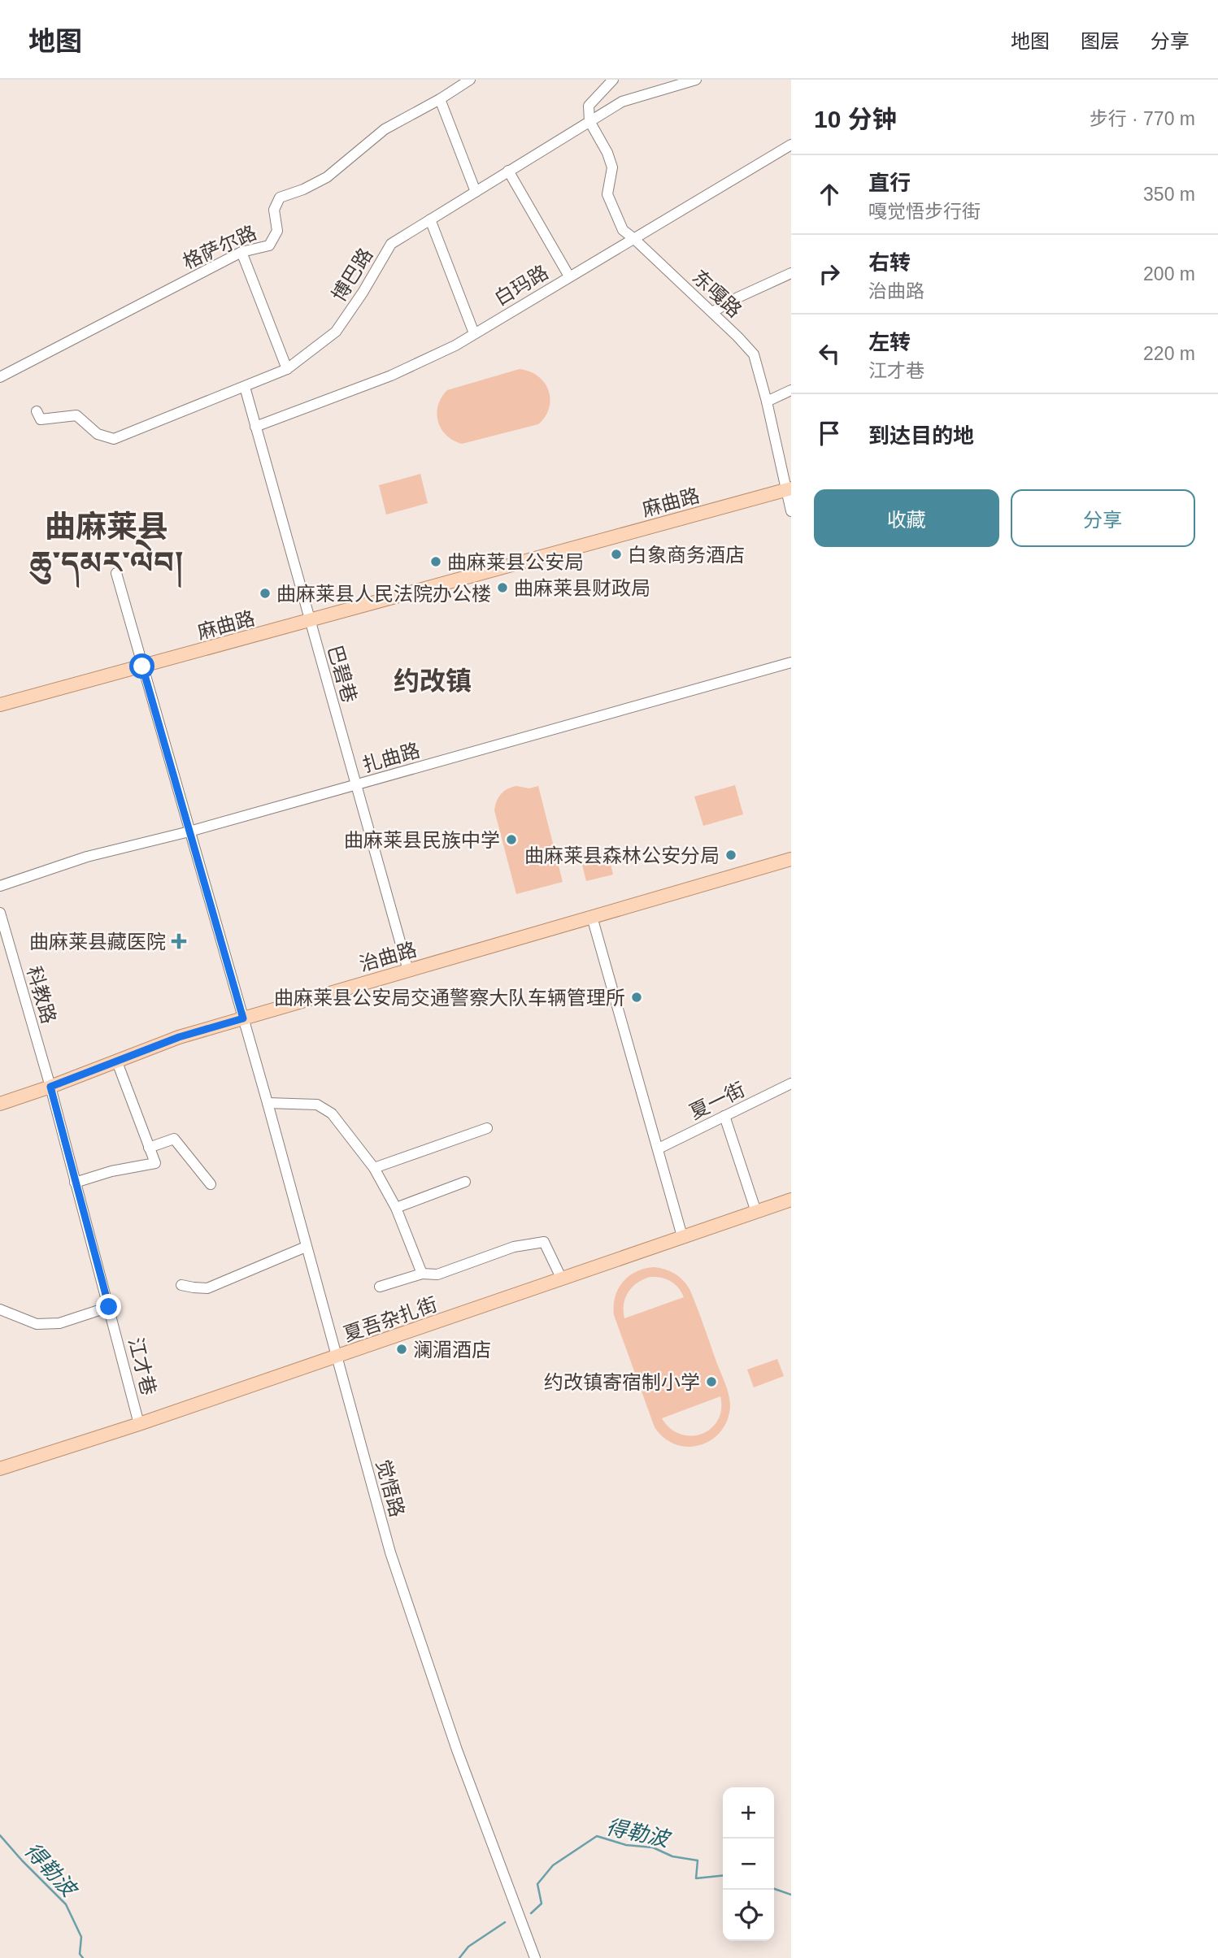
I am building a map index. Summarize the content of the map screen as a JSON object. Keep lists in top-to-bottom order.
{
  "streets": {
    "main road": ["麻曲路", "治曲路", "夏吾杂扎街"],
    "street": [
      "格萨尔路",
      "博巴路",
      "白玛路",
      "东嘎路",
      "巴碧巷",
      "扎曲路",
      "科教路",
      "夏一街",
      "江才巷",
      "觉悟路"
    ]
  },
  "crossings": [
    ["博巴路", "东嘎路"],
    ["博巴路", "巴碧巷"],
    ["白玛路", "东嘎路"],
    ["白玛路", "巴碧巷"],
    ["东嘎路", "麻曲路"],
    ["麻曲路", "巴碧巷"],
    ["麻曲路", "觉悟路"],
    ["巴碧巷", "扎曲路"],
    ["巴碧巷", "治曲路"],
    ["扎曲路", "觉悟路"],
    ["治曲路", "科教路"],
    ["治曲路", "江才巷"],
    ["治曲路", "觉悟路"],
    ["科教路", "江才巷"],
    ["夏吾杂扎街", "江才巷"],
    ["夏吾杂扎街", "觉悟路"]
  ],
  "districts": ["曲麻莱县 ཆུ་དམར་ལེབ།", "约改镇"],
  "water": ["得勒波"],
  "places": {
    "other": [
      "白象商务酒店",
      "曲麻莱县公安局",
      "曲麻莱县财政局",
      "曲麻莱县人民法院办公楼",
      "曲麻莱县民族中学",
      "曲麻莱县森林公安分局",
      "曲麻莱县公安局交通警察大队车辆管理所",
      "澜湄酒店",
      "约改镇寄宿制小学"
    ],
    "health": ["曲麻莱县藏医院"]
  },
  "page": {
    "header": "地图",
    "nav": ["地图", "图层", "分享"],
    "heading": ["10 分钟", "步行 · 770 m"],
    "list": [
      ["直行", "嘎觉悟步行街", "350 m"],
      ["右转", "治曲路", "200 m"],
      ["左转", "江才巷", "220 m"],
      "到达目的地"
    ],
    "buttons": ["收藏", "分享"],
    "map_buttons": ["+", "−"]
  }
}
